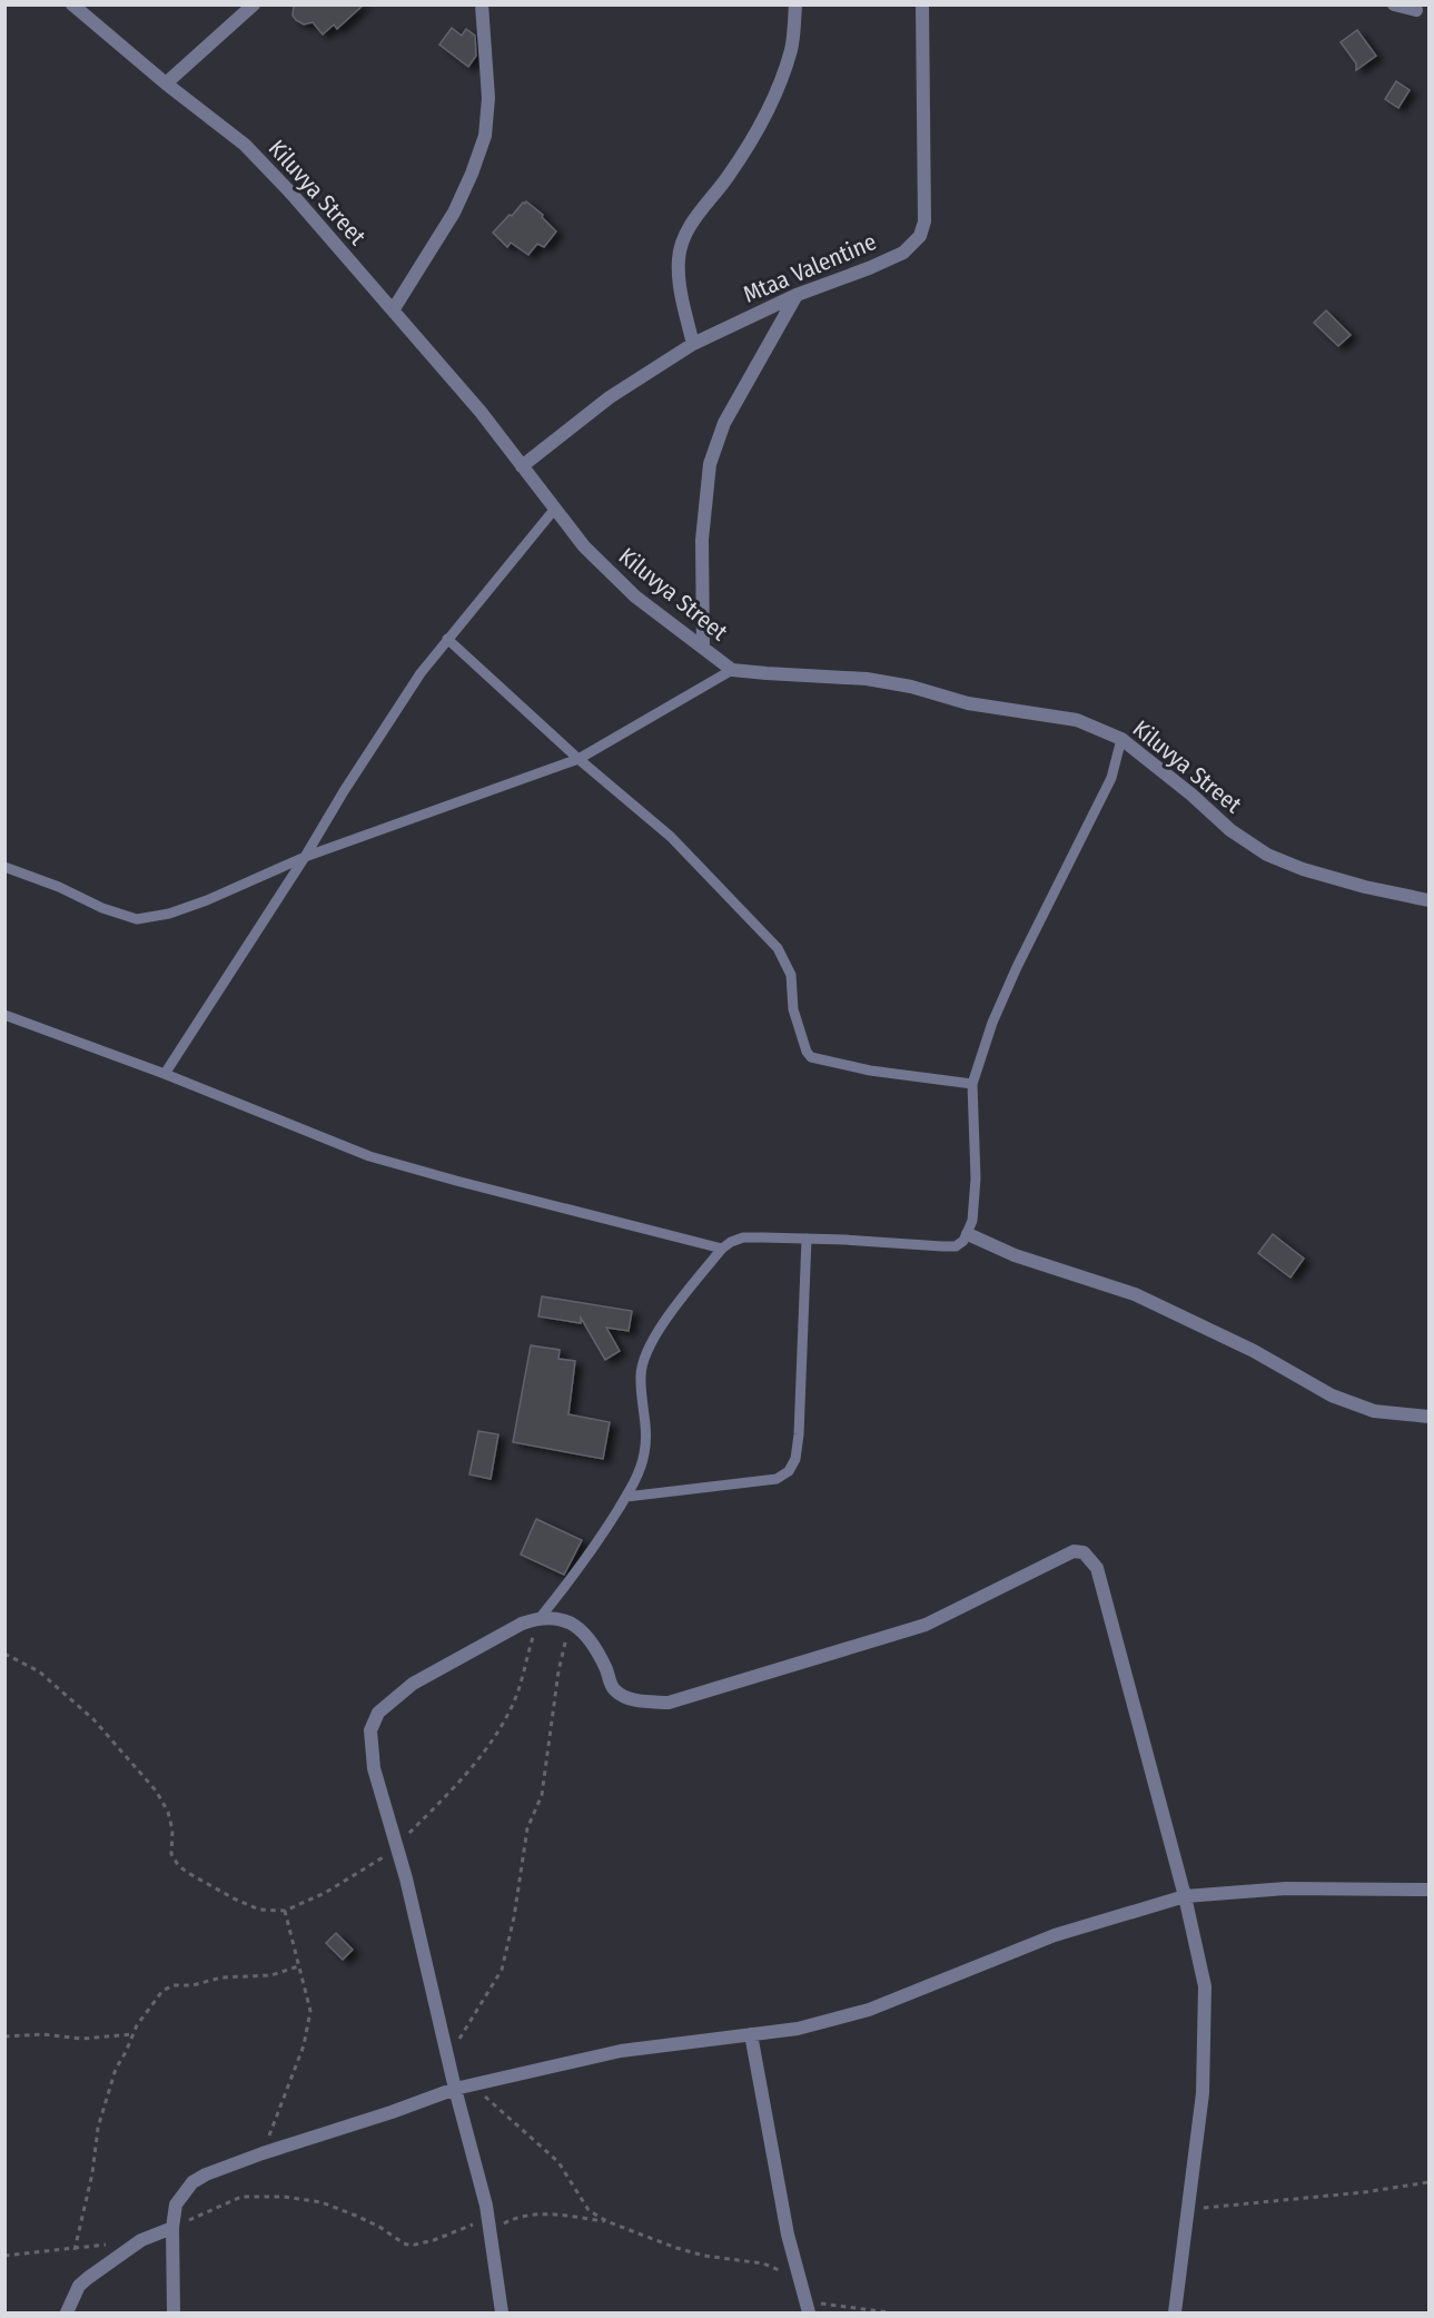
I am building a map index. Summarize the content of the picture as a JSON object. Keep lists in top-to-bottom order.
{
  "streets": {
    "street": ["Kiluvya Street", "Mtaa Valentine"]
  },
  "crossings": [
    ["Kiluvya Street", "Mtaa Valentine"]
  ]
}
